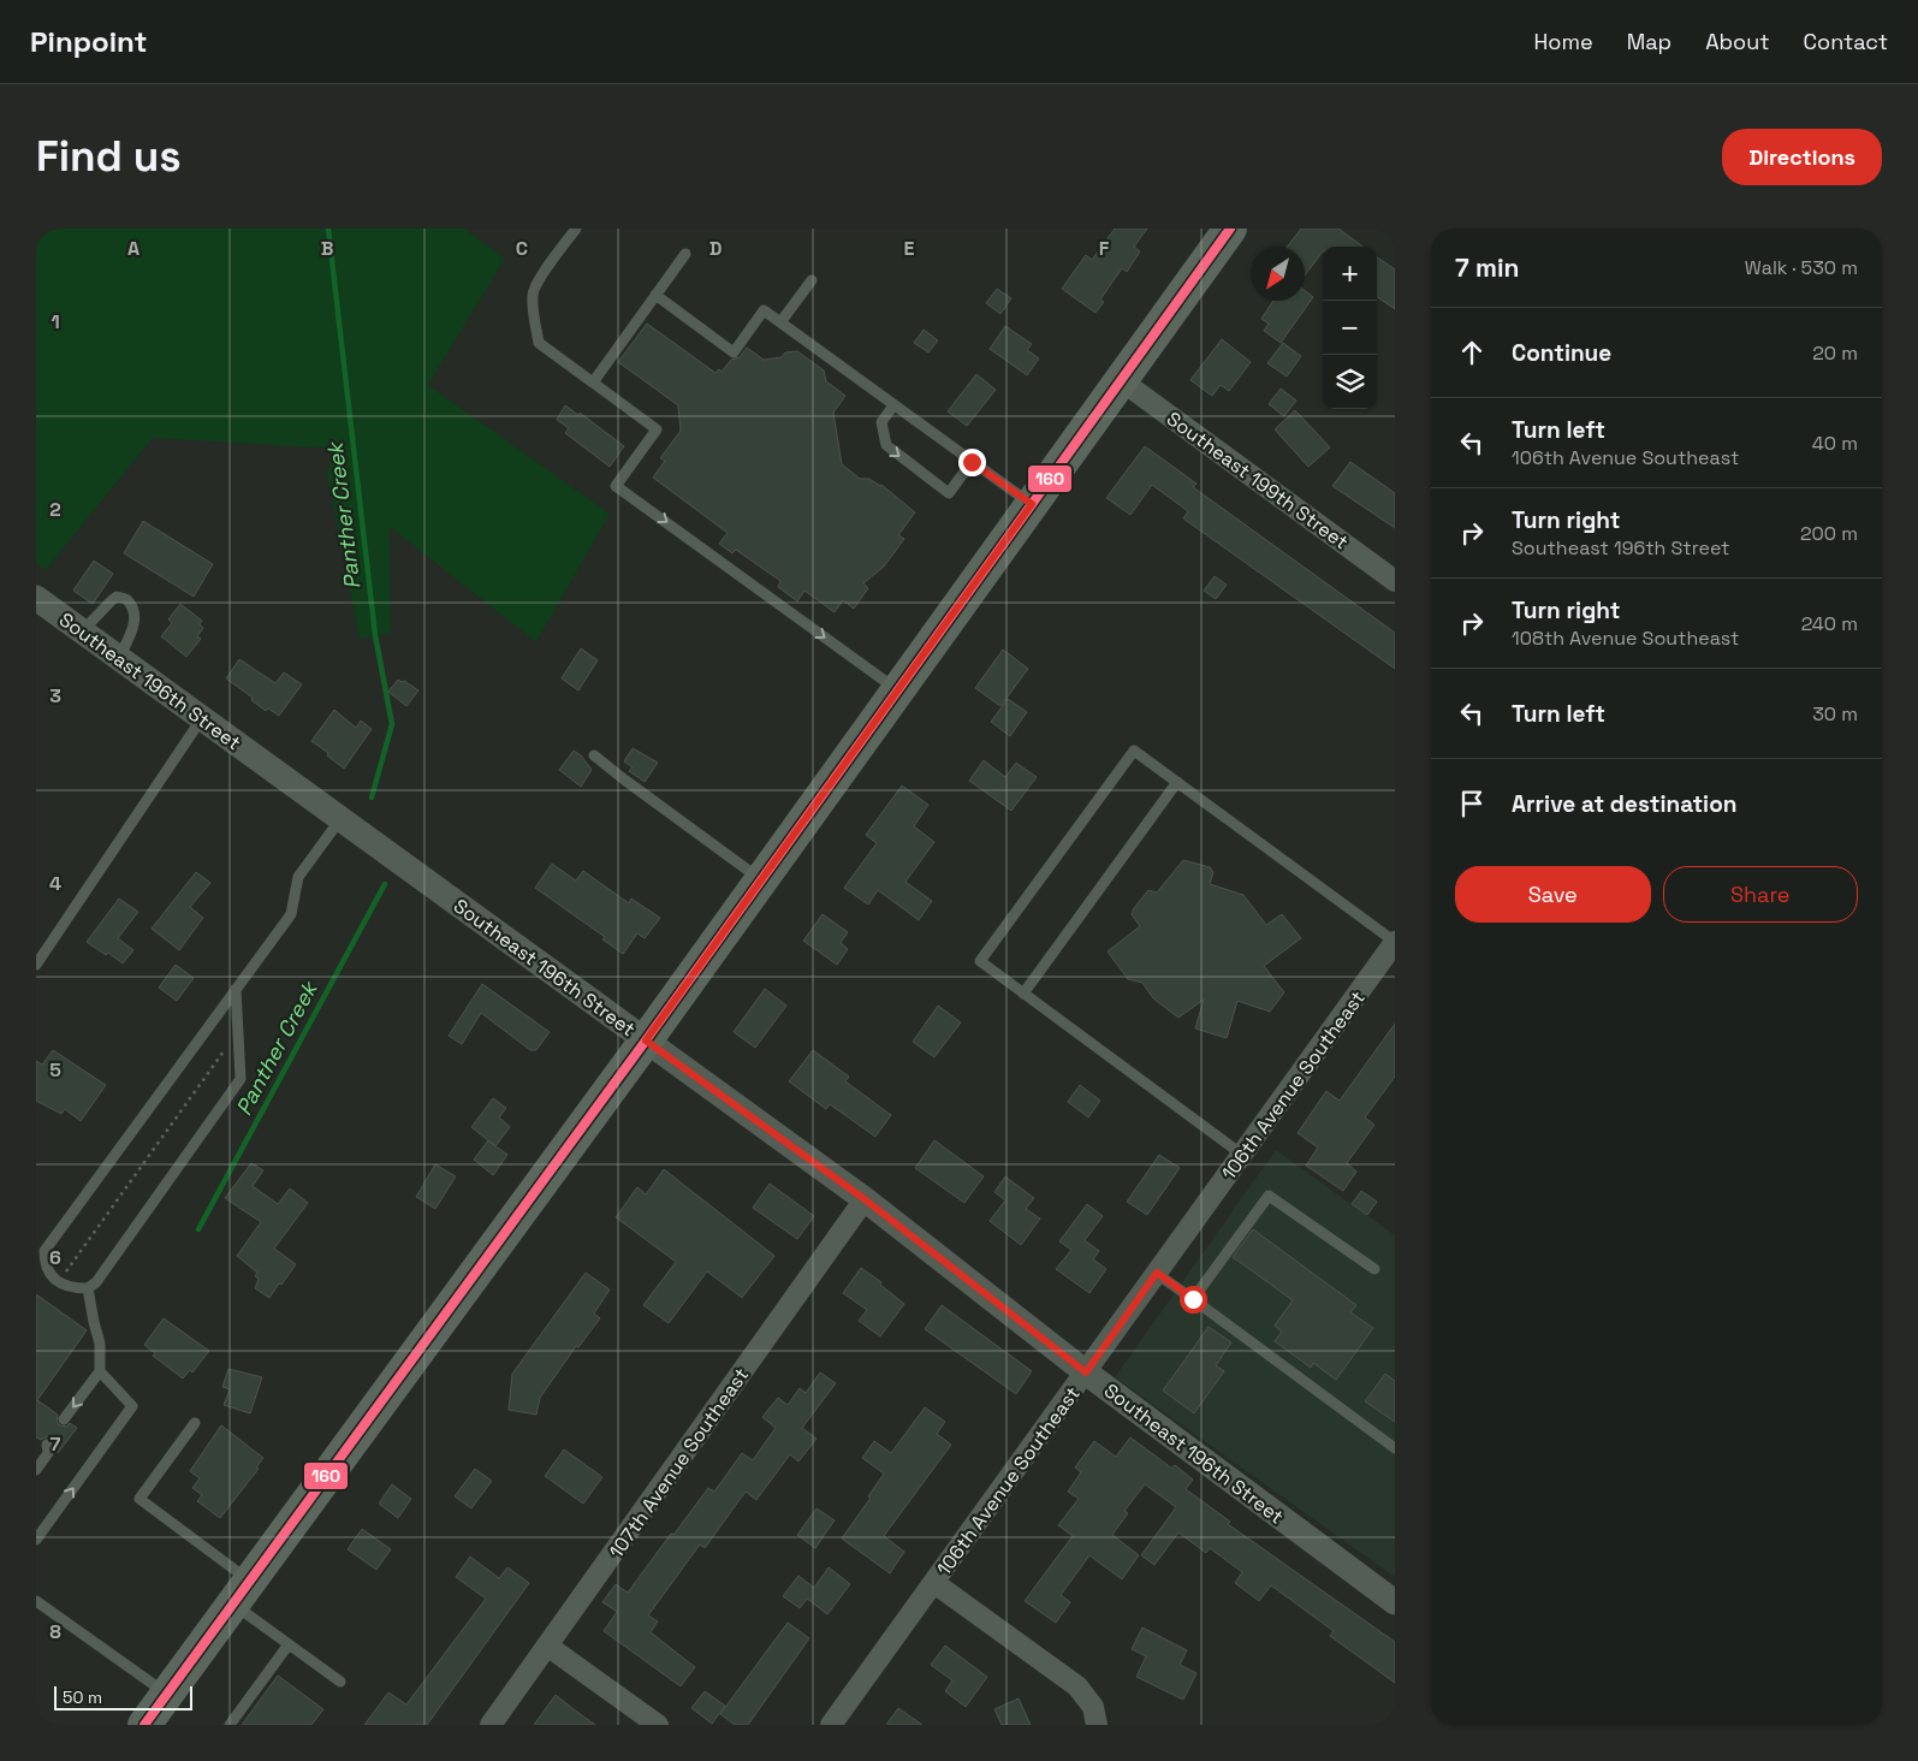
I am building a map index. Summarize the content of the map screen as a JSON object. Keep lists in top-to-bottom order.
{
  "streets": {
    "street": [
      "Southeast 199th Street",
      "Southeast 196th Street",
      "106th Avenue Southeast",
      "107th Avenue Southeast"
    ]
  },
  "crossings": [
    ["Southeast 196th Street", "106th Avenue Southeast"],
    ["Southeast 196th Street", "107th Avenue Southeast"]
  ],
  "water": ["Panther Creek"],
  "lines": ["transit line 160"],
  "scale_bar": "50 m",
  "north": "bottom left",
  "page": {
    "header": "Pinpoint",
    "nav": [
      "Home",
      "Map",
      "About",
      "Contact"
    ],
    "buttons": [
      "Directions",
      ["Save", "Share"]
    ],
    "title": "Find us",
    "heading": ["7 min", "Walk · 530 m"],
    "map_buttons": ["+", "−"],
    "list": [
      ["Continue", "20 m"],
      ["Turn left", "106th Avenue Southeast", "40 m"],
      ["Turn right", "Southeast 196th Street", "200 m"],
      ["Turn right", "108th Avenue Southeast", "240 m"],
      ["Turn left", "30 m"],
      "Arrive at destination"
    ],
    "scale": "50 m"
  },
  "grid": {
    "columns": [
      "A",
      "B",
      "C",
      "D",
      "E",
      "F"
    ],
    "rows": [
      "1",
      "2",
      "3",
      "4",
      "5",
      "6",
      "7",
      "8"
    ]
  }
}
